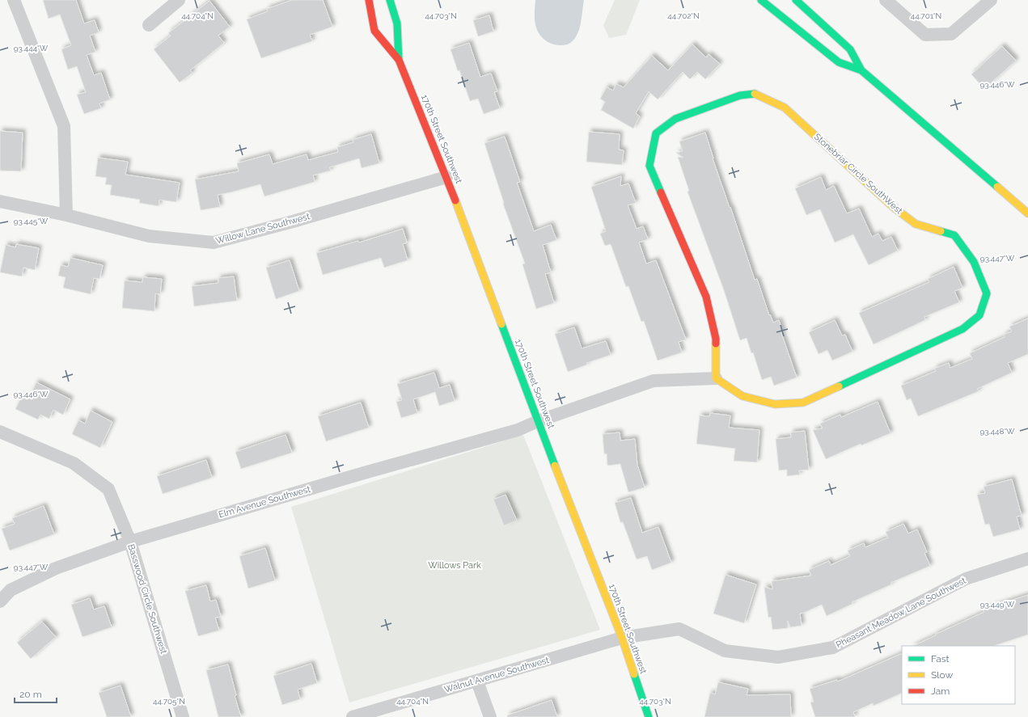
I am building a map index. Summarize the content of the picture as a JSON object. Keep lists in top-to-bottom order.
{
  "streets": {
    "street": [
      "170th Street Southwest",
      "Stonebriar Circle SouthWest",
      "Willow Lane Southwest",
      "Elm Avenue Southwest",
      "Basswood Circle Southwest",
      "Pheasant Meadow Lane Southwest",
      "Walnut Avenue Southwest"
    ]
  },
  "crossings": [
    ["170th Street Southwest", "Willow Lane Southwest"],
    ["170th Street Southwest", "Elm Avenue Southwest"],
    ["170th Street Southwest", "Pheasant Meadow Lane Southwest"],
    ["170th Street Southwest", "Walnut Avenue Southwest"],
    ["Elm Avenue Southwest", "Basswood Circle Southwest"],
    ["Pheasant Meadow Lane Southwest", "Walnut Avenue Southwest"]
  ],
  "parks": ["Willows Park"],
  "legend": ["Fast", "Slow", "Jam"],
  "scale_bar": "20 m",
  "coordinates": [
    "44.704°N",
    "44.703°N",
    "44.702°N",
    "44.701°N",
    "93.444°W",
    "93.446°W",
    "93.445°W",
    "93.447°W",
    "93.448°W",
    "93.449°W",
    "44.705°N"
  ]
}
